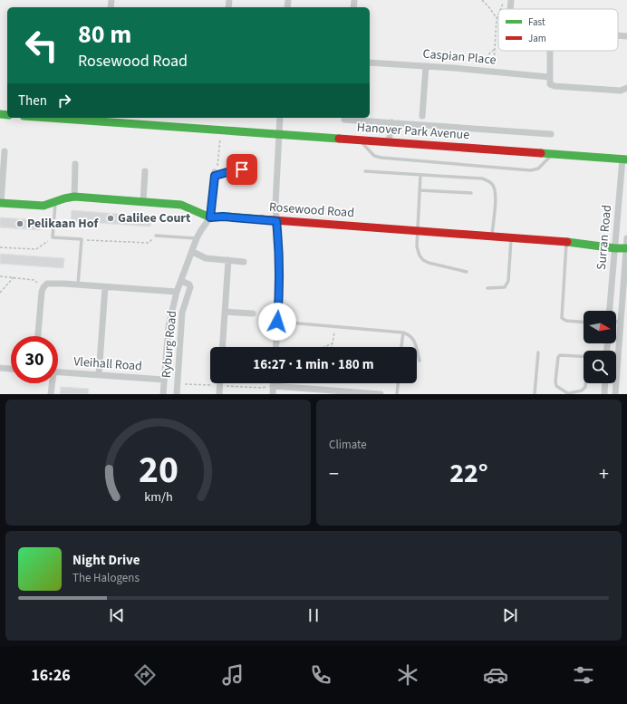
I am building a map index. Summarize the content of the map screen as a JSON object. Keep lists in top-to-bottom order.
{
  "streets": {
    "street": [
      "Caspian Place",
      "Hanover Park Avenue",
      "Rosewood Road",
      "Surran Road",
      "Ryburg Road",
      "Vleihall Road"
    ]
  },
  "crossings": [
    ["Hanover Park Avenue", "Surran Road"],
    ["Rosewood Road", "Surran Road"],
    ["Rosewood Road", "Ryburg Road"],
    ["Ryburg Road", "Vleihall Road"]
  ],
  "places": ["Galilee Court", "Pelikaan Hof"],
  "legend": ["Fast", "Jam"],
  "north": "right",
  "page": {
    "turn": ["80 m", "Rosewood Road"],
    "then": "Then",
    "limit": "30",
    "trip": "16:27 · 1 min · 180 m",
    "tile": "Climate",
    "heat": ["−", "22°", "+"],
    "song": ["Night Drive", "The Halogens"],
    "tabs": "16:26",
    "gauge": ["20", "km/h"]
  }
}
